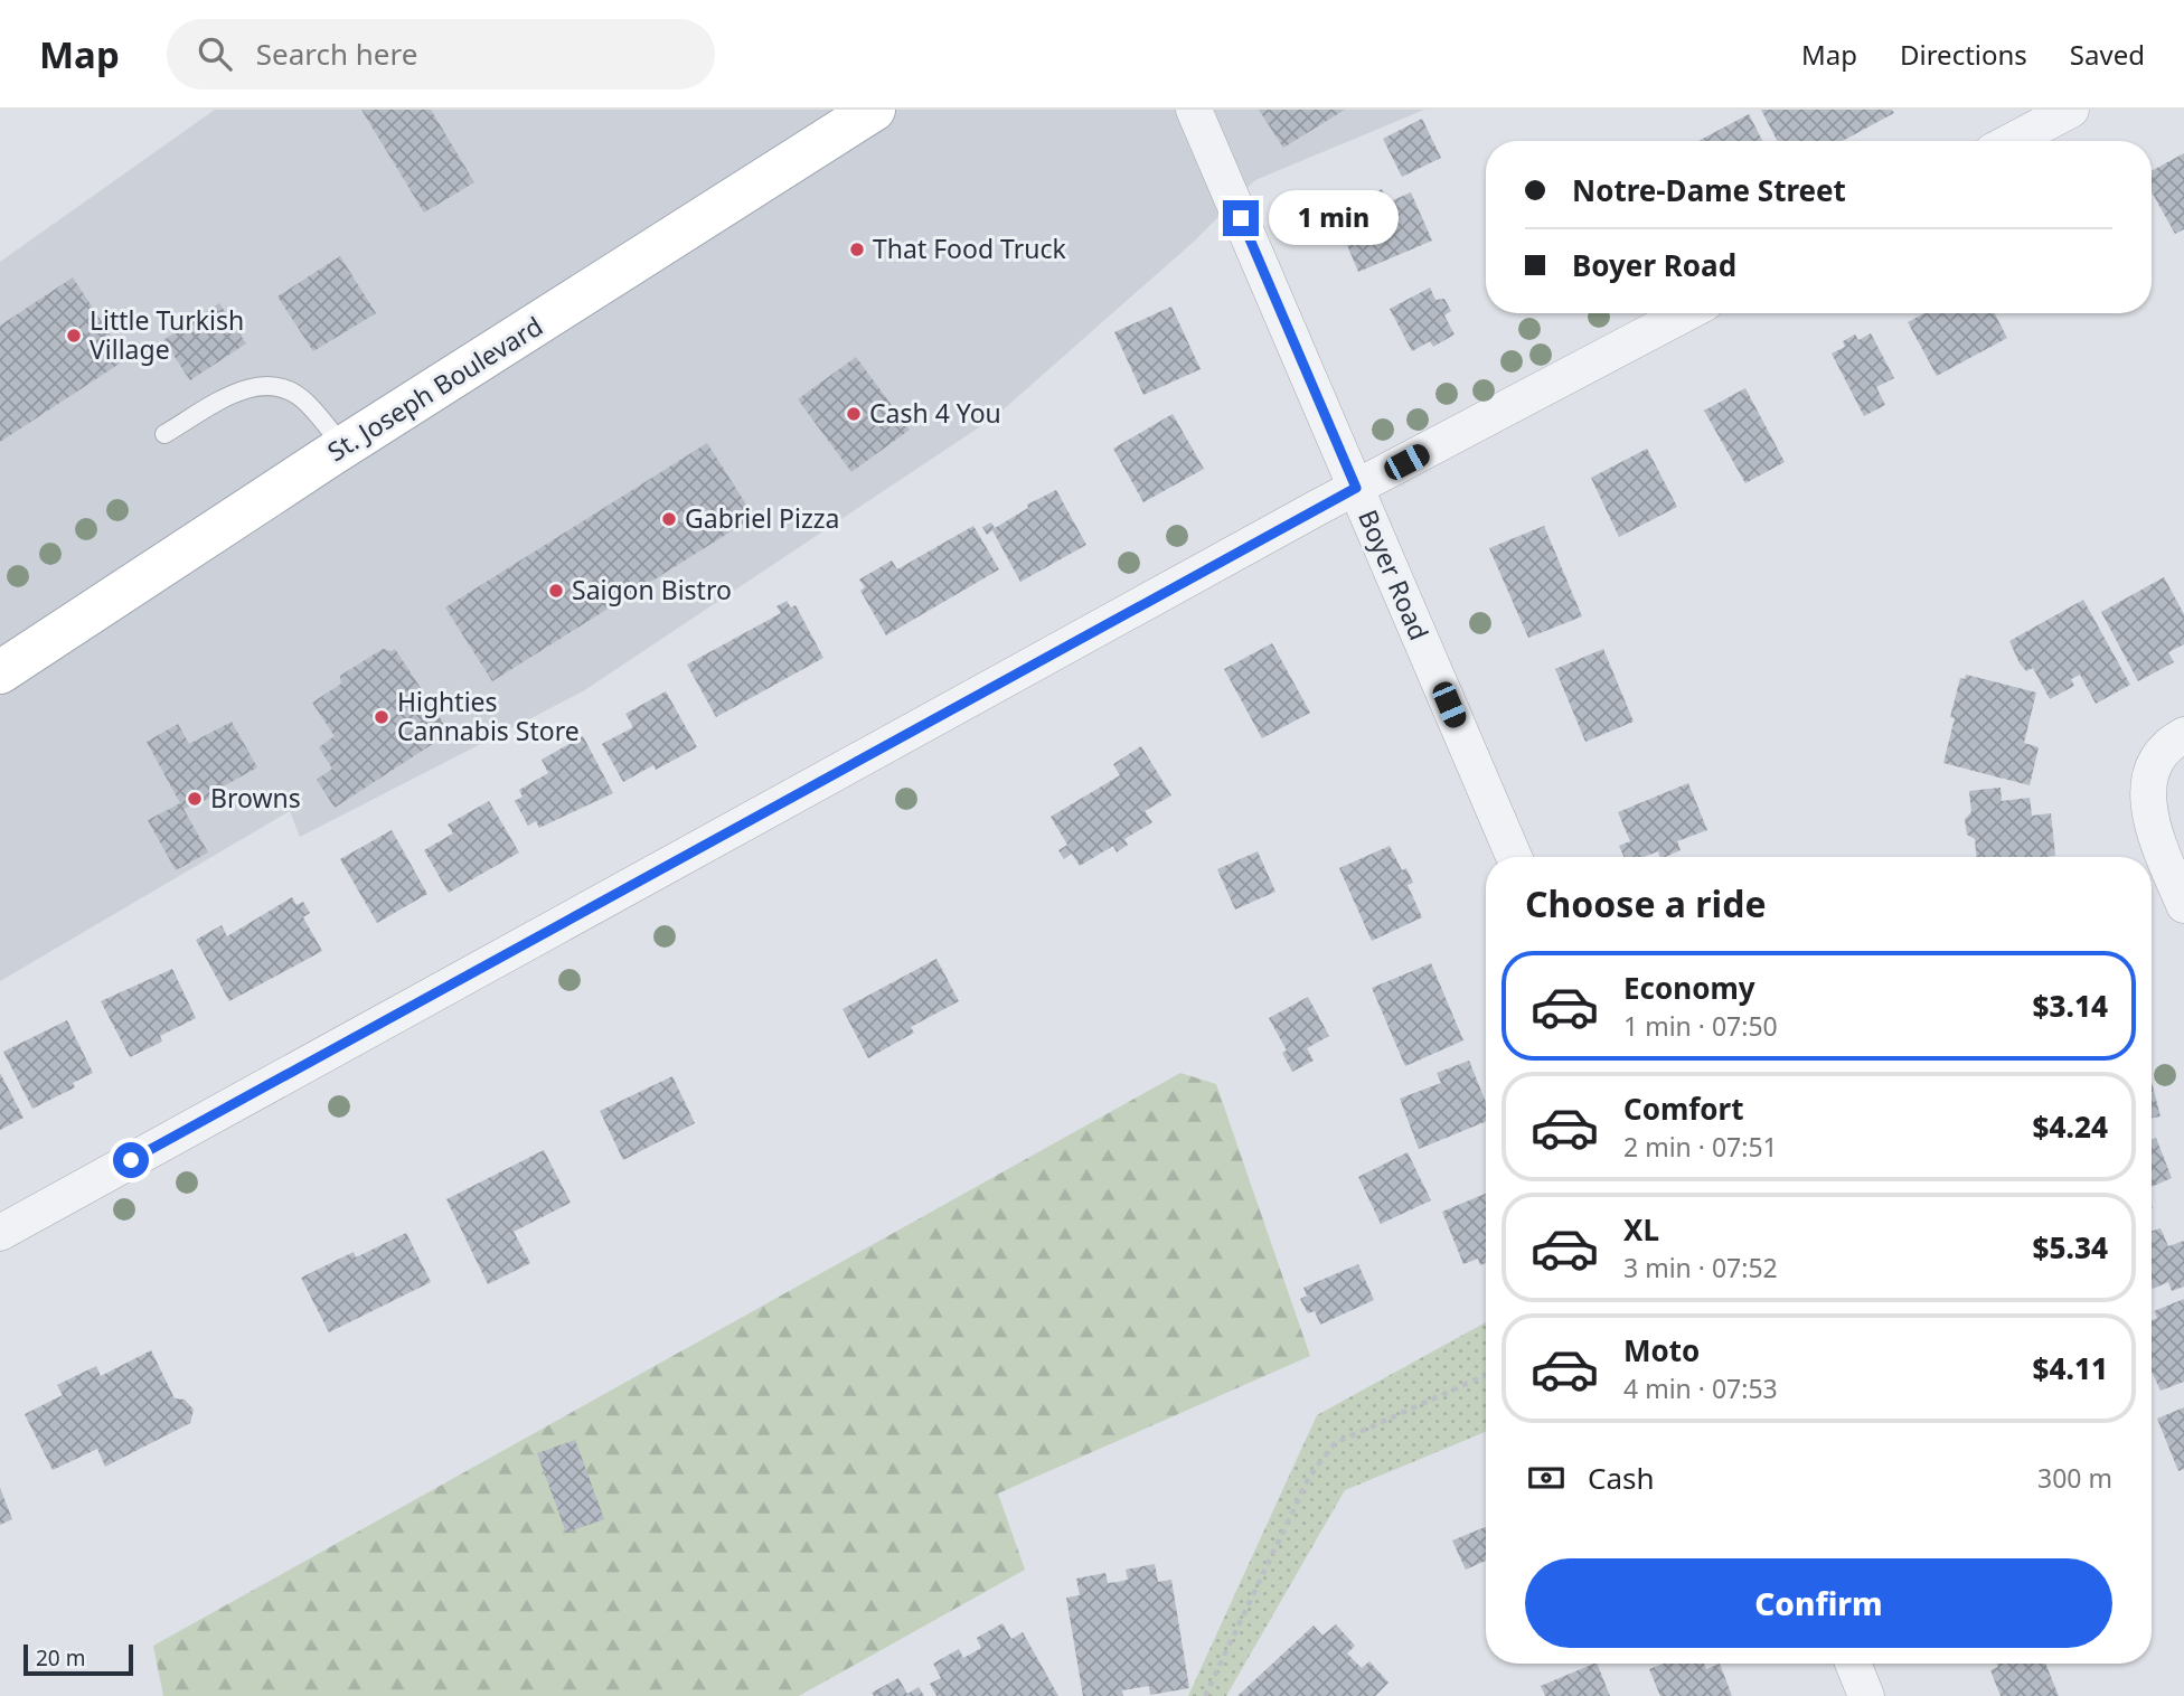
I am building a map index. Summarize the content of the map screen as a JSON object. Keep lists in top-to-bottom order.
{
  "streets": {
    "main road": ["St. Joseph Boulevard"],
    "street": ["Boyer Road"]
  },
  "places": [
    "That Food Truck",
    "Little Turkish Village",
    "Cash 4 You",
    "Gabriel Pizza",
    "Saigon Bistro",
    "Highties Cannabis Store",
    "Browns"
  ],
  "scale_bar": "20 m",
  "page": {
    "header": "Map",
    "search": "Search here",
    "nav": ["Map", "Directions", "Saved"],
    "banner": ["Notre-Dame Street", "Boyer Road"],
    "bubble": "1 min",
    "heading": "Choose a ride",
    "list": [
      {
        "name": "Economy",
        "note": "1 min · 07:50",
        "value": "$3.14"
      },
      {
        "name": "Comfort",
        "note": "2 min · 07:51",
        "value": "$4.24"
      },
      {
        "name": "XL",
        "note": "3 min · 07:52",
        "value": "$5.34"
      },
      {
        "name": "Moto",
        "note": "4 min · 07:53",
        "value": "$4.11"
      }
    ],
    "pay": ["Cash", "300 m"],
    "buttons": "Confirm",
    "scale": "20 m"
  }
}
